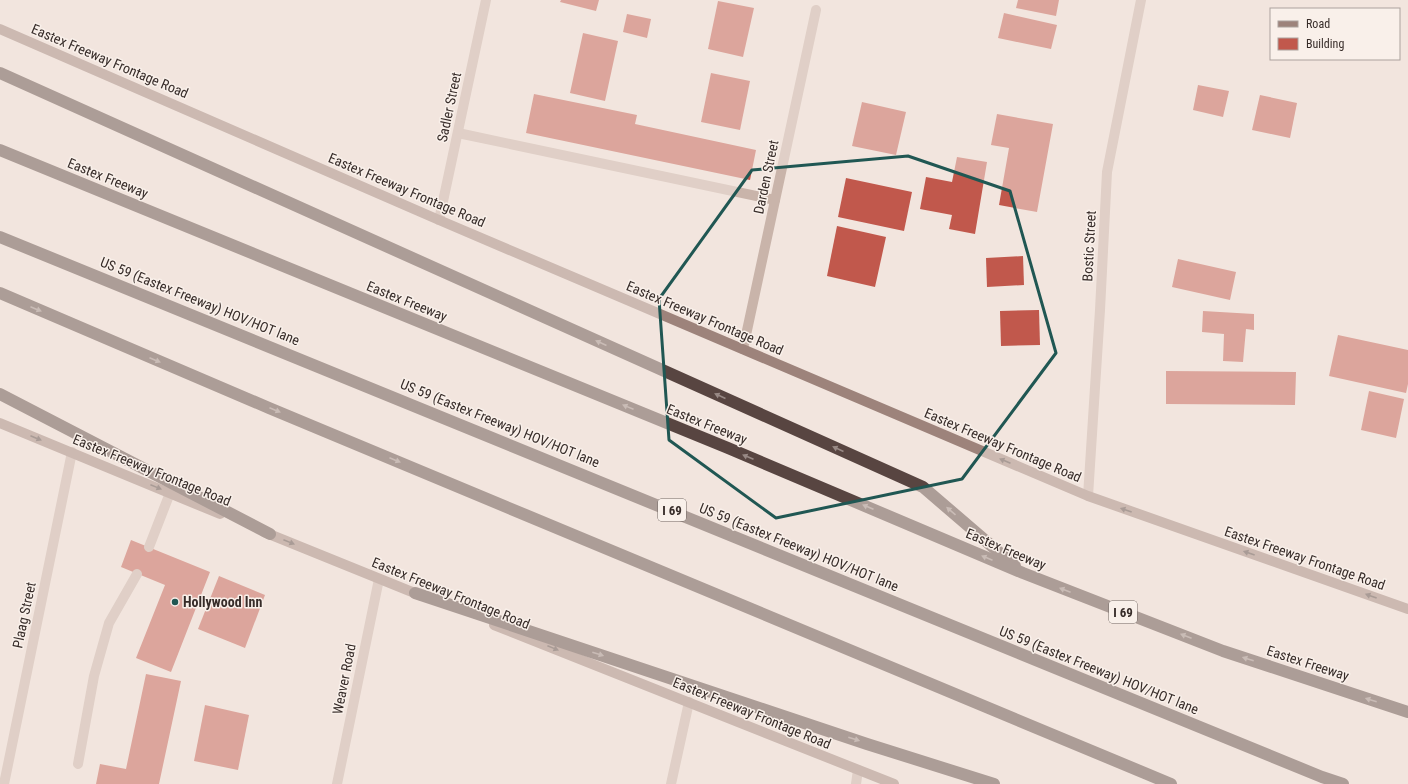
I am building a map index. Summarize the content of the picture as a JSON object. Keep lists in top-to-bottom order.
{
  "streets": {
    "highway": ["Eastex Freeway", "US 59 (Eastex Freeway) HOV/HOT lane", "I 69"],
    "main road": ["Eastex Freeway Frontage Road"],
    "street": [
      "Sadler Street",
      "Darden Street",
      "Bostic Street",
      "Plaag Street",
      "Weaver Road"
    ]
  },
  "crossings": [
    ["Eastex Freeway Frontage Road", "Sadler Street"],
    ["Eastex Freeway Frontage Road", "Darden Street"],
    ["Eastex Freeway Frontage Road", "Bostic Street"],
    ["Eastex Freeway Frontage Road", "Plaag Street"],
    ["Eastex Freeway Frontage Road", "Weaver Road"]
  ],
  "places": ["Hollywood Inn"],
  "legend": ["Road", "Building"]
}
